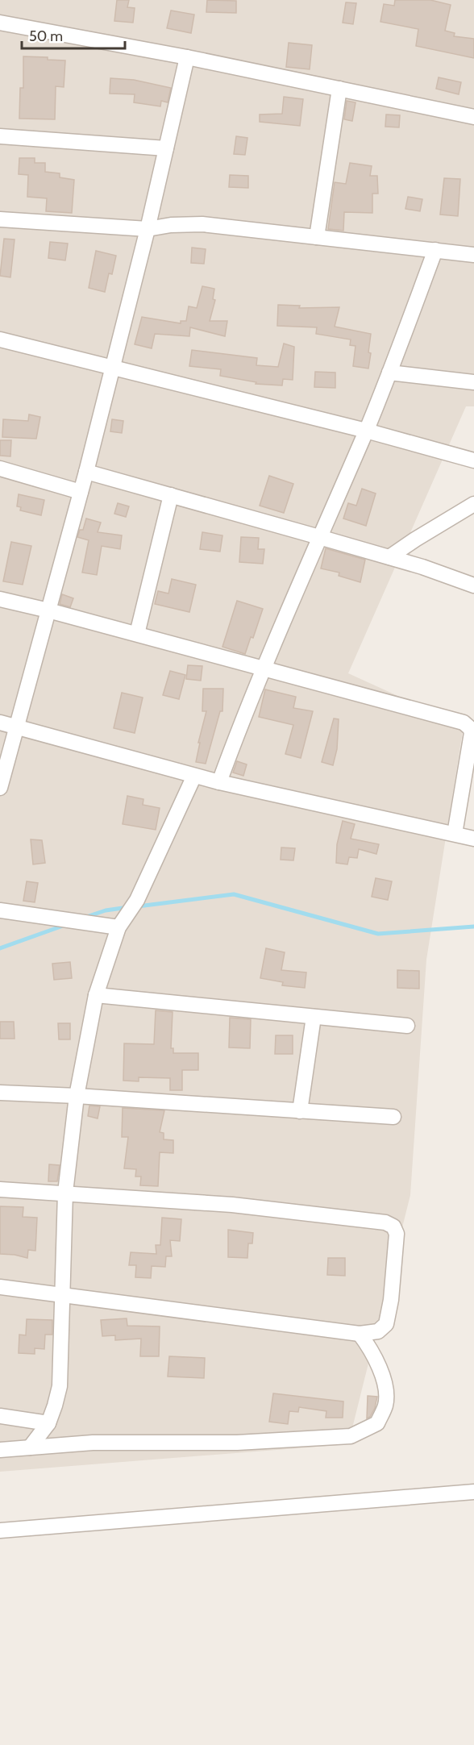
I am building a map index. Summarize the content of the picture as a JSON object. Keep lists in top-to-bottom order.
{
  "scale_bar": "50 m"
}
